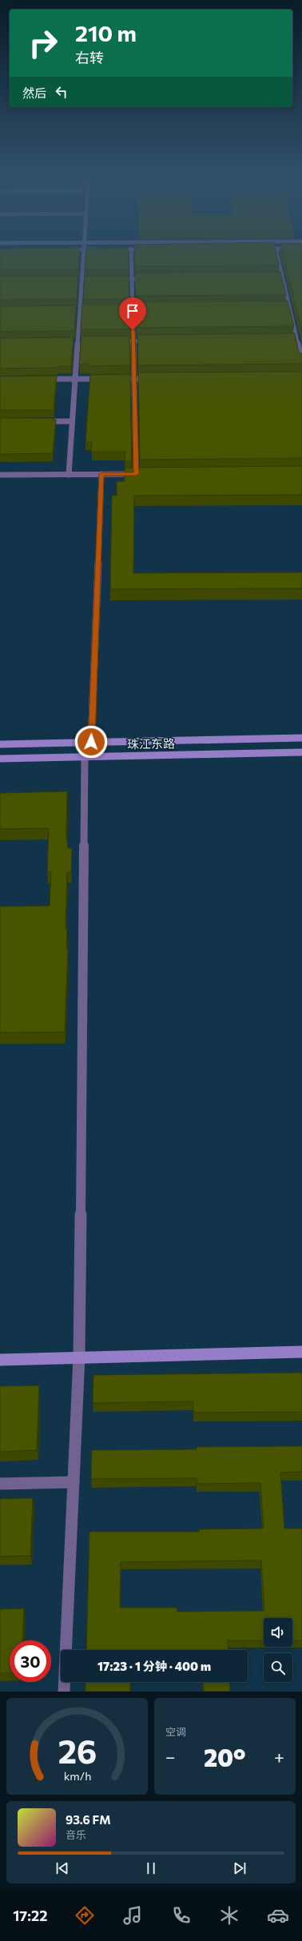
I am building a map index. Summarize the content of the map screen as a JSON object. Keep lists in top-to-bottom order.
{
  "streets": {
    "main road": ["珠江东路"]
  },
  "page": {
    "turn": ["210 m", "右转"],
    "then": "然后",
    "limit": "30",
    "trip": "17:23 · 1 分钟 · 400 m",
    "tile": "空调",
    "heat": ["−", "20°", "+"],
    "song": ["93.6 FM", "音乐"],
    "tabs": "17:22",
    "gauge": ["26", "km/h"]
  }
}
